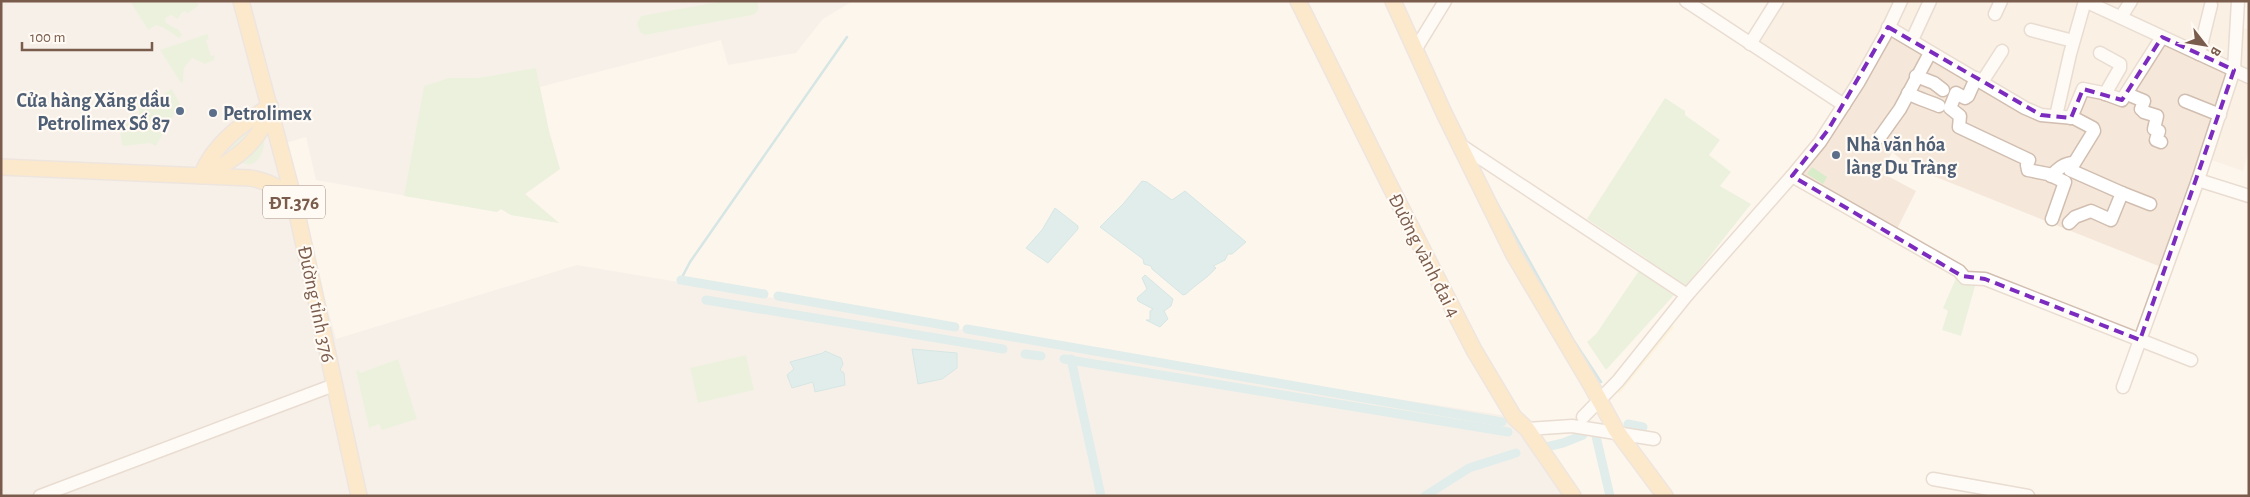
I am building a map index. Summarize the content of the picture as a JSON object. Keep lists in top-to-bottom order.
{
  "streets": {
    "main road": ["ĐT.376", "Đường vành đai 4", "Đường tỉnh 376"]
  },
  "crossings": [
    ["ĐT.376", "Đường tỉnh 376"]
  ],
  "places": ["Cửa hàng Xăng dầu Petrolimex Số 87", "Petrolimex", "Nhà văn hóa làng Du Tràng"],
  "scale_bar": "100 m",
  "north": "bottom right"
}
